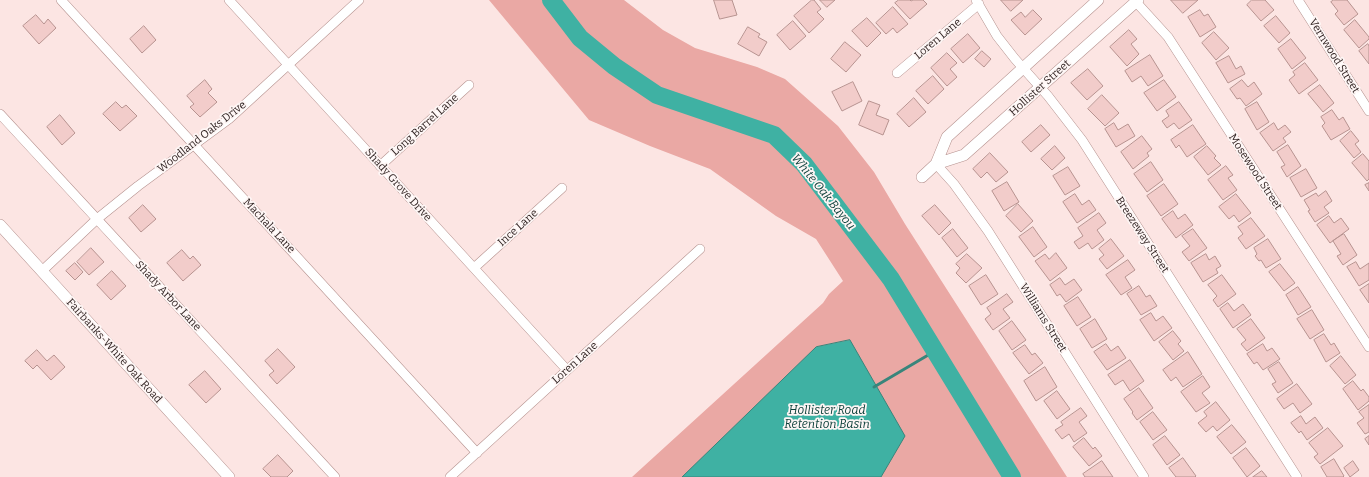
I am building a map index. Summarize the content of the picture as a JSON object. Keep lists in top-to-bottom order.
{
  "streets": {
    "street": [
      "Loren Lane",
      "Vernwood Street",
      "Hollister Street",
      "Long Barrel Lane",
      "Woodland Oaks Drive",
      "Mosewood Street",
      "Shady Grove Drive",
      "Machala Lane",
      "Ince Lane",
      "Breezeway Street",
      "Shady Arbor Lane",
      "Williams Street",
      "Fairbanks-White Oak Road"
    ]
  },
  "crossings": [
    ["Loren Lane", "Shady Grove Drive"],
    ["Loren Lane", "Machala Lane"],
    ["Loren Lane", "Breezeway Street"],
    ["Hollister Street", "Mosewood Street"],
    ["Hollister Street", "Breezeway Street"],
    ["Hollister Street", "Williams Street"],
    ["Long Barrel Lane", "Shady Grove Drive"],
    ["Woodland Oaks Drive", "Shady Grove Drive"],
    ["Woodland Oaks Drive", "Machala Lane"],
    ["Woodland Oaks Drive", "Shady Arbor Lane"],
    ["Woodland Oaks Drive", "Fairbanks-White Oak Road"],
    ["Shady Grove Drive", "Ince Lane"]
  ],
  "water": ["White Oak Bayou", "Hollister Road Retention Basin"]
}
